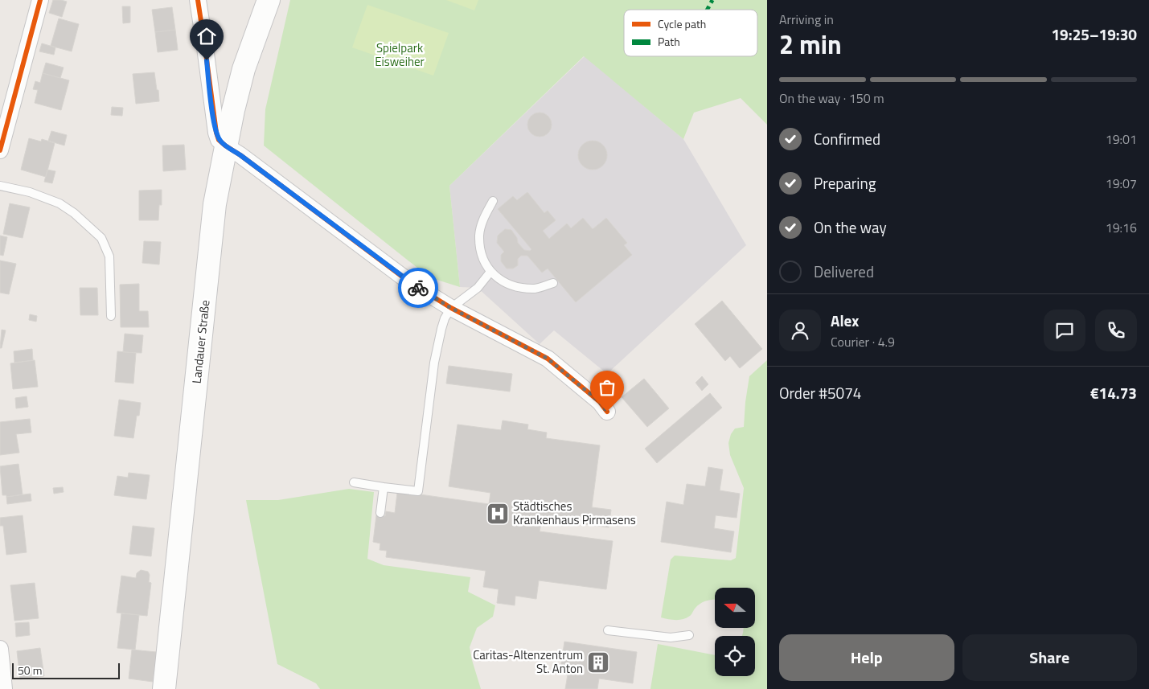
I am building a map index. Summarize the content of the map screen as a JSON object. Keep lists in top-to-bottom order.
{
  "streets": {
    "main road": ["Landauer Straße"]
  },
  "parks": ["Spielpark Eisweiher"],
  "places": {
    "hospital": ["Städtisches Krankenhaus Pirmasens"],
    "building": ["Caritas-Altenzentrum St. Anton"]
  },
  "legend": ["Cycle path", "Path"],
  "scale_bar": "50 m",
  "north": "left",
  "page": {
    "heading": ["2 min", "Arriving in", "19:25–19:30"],
    "panel": [
      "Alex",
      "Courier · 4.9",
      "Order #5074",
      "€14.73"
    ],
    "bar": "On the way · 150 m",
    "list": [
      ["Confirmed", "19:01"],
      ["Preparing", "19:07"],
      ["On the way", "19:16"],
      "Delivered"
    ],
    "buttons": ["Help", "Share"],
    "scale": "50 m"
  }
}
